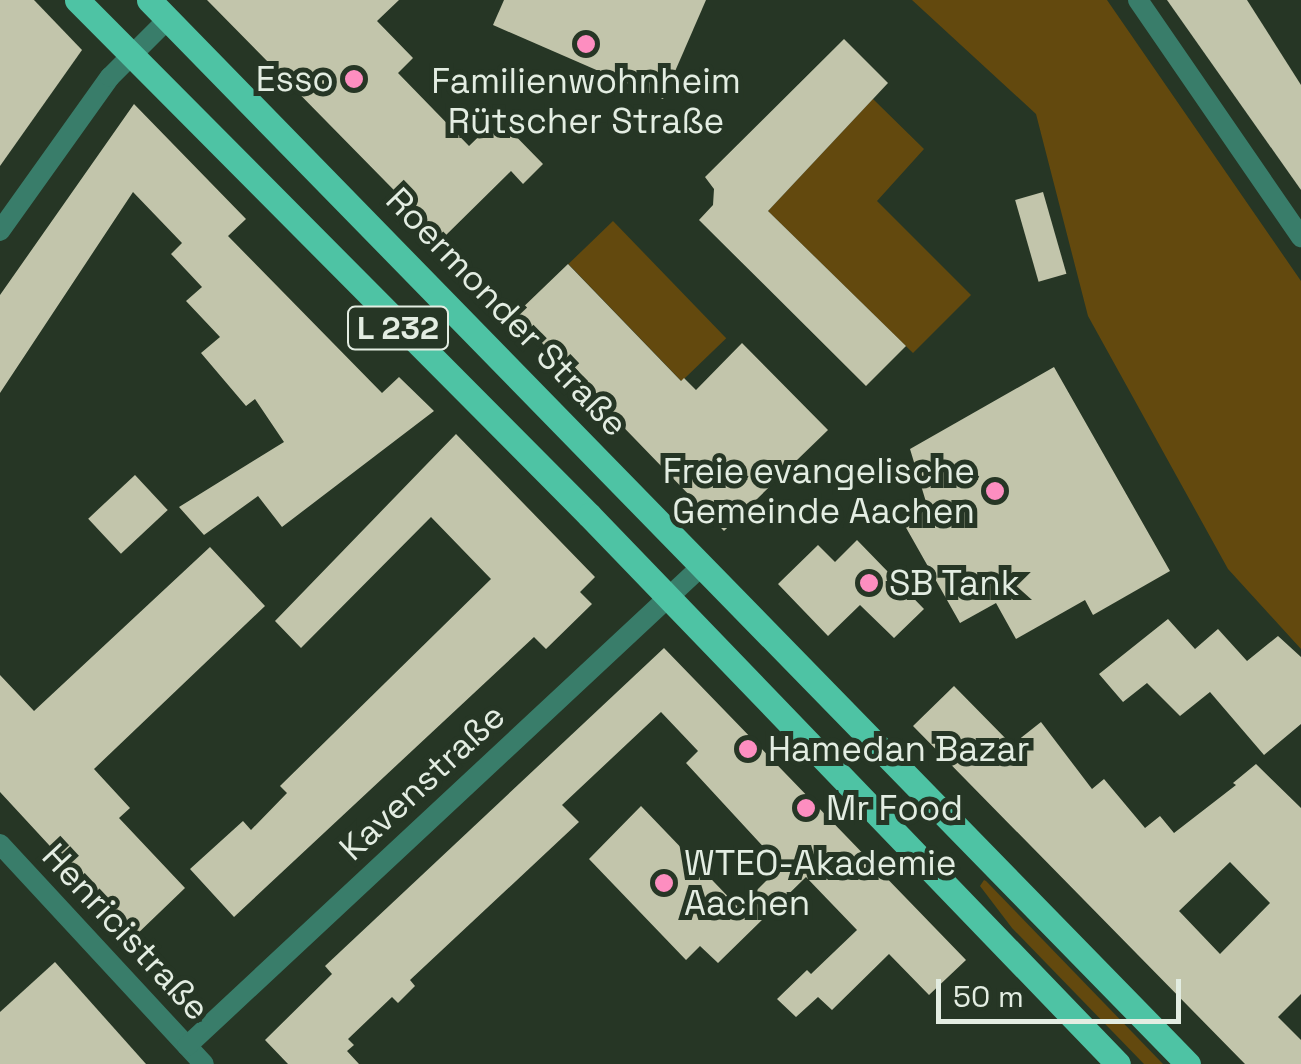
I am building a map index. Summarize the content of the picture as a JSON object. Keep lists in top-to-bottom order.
{
  "streets": {
    "main road": ["Roermonder Straße", "L 232"],
    "street": ["Kavenstraße", "Henricistraße"]
  },
  "crossings": [
    ["Roermonder Straße", "Kavenstraße"],
    ["L 232", "Kavenstraße"],
    ["Kavenstraße", "Henricistraße"]
  ],
  "places": [
    "Familienwohnheim Rütscher Straße",
    "Esso",
    "Freie evangelische Gemeinde Aachen",
    "SB Tank",
    "Hamedan Bazar",
    "Mr Food",
    "WTEO-Akademie Aachen"
  ],
  "scale_bar": "50 m"
}
